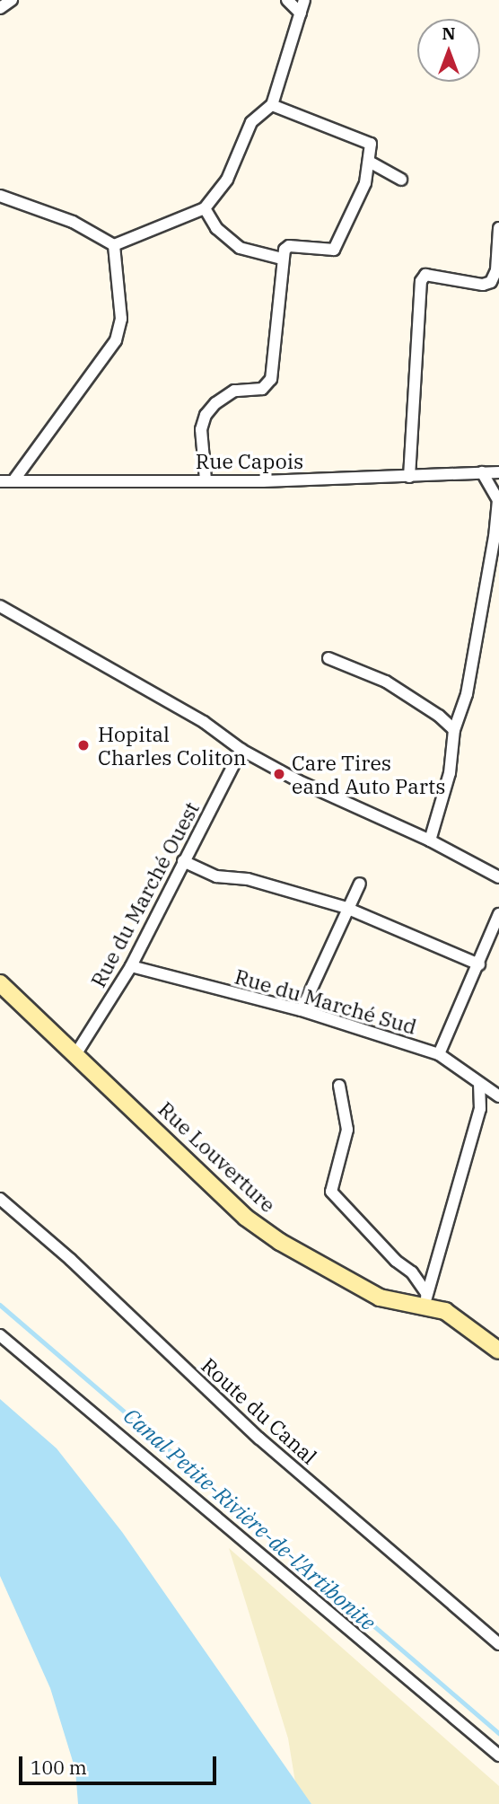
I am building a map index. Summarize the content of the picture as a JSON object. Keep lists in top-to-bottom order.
{
  "streets": {
    "main road": ["Rue Louverture"],
    "street": [
      "Rue Capois",
      "Rue du Marché Ouest",
      "Rue du Marché Sud",
      "Route du Canal"
    ]
  },
  "crossings": [
    ["Rue du Marché Ouest", "Rue du Marché Sud"],
    ["Rue du Marché Ouest", "Rue Louverture"]
  ],
  "water": ["Canal Petite-Rivière-de-l'Artibonite"],
  "places": ["Hopital Charles Coliton", "Care Tires eand Auto Parts"],
  "scale_bar": "100 m",
  "north": "top"
}
